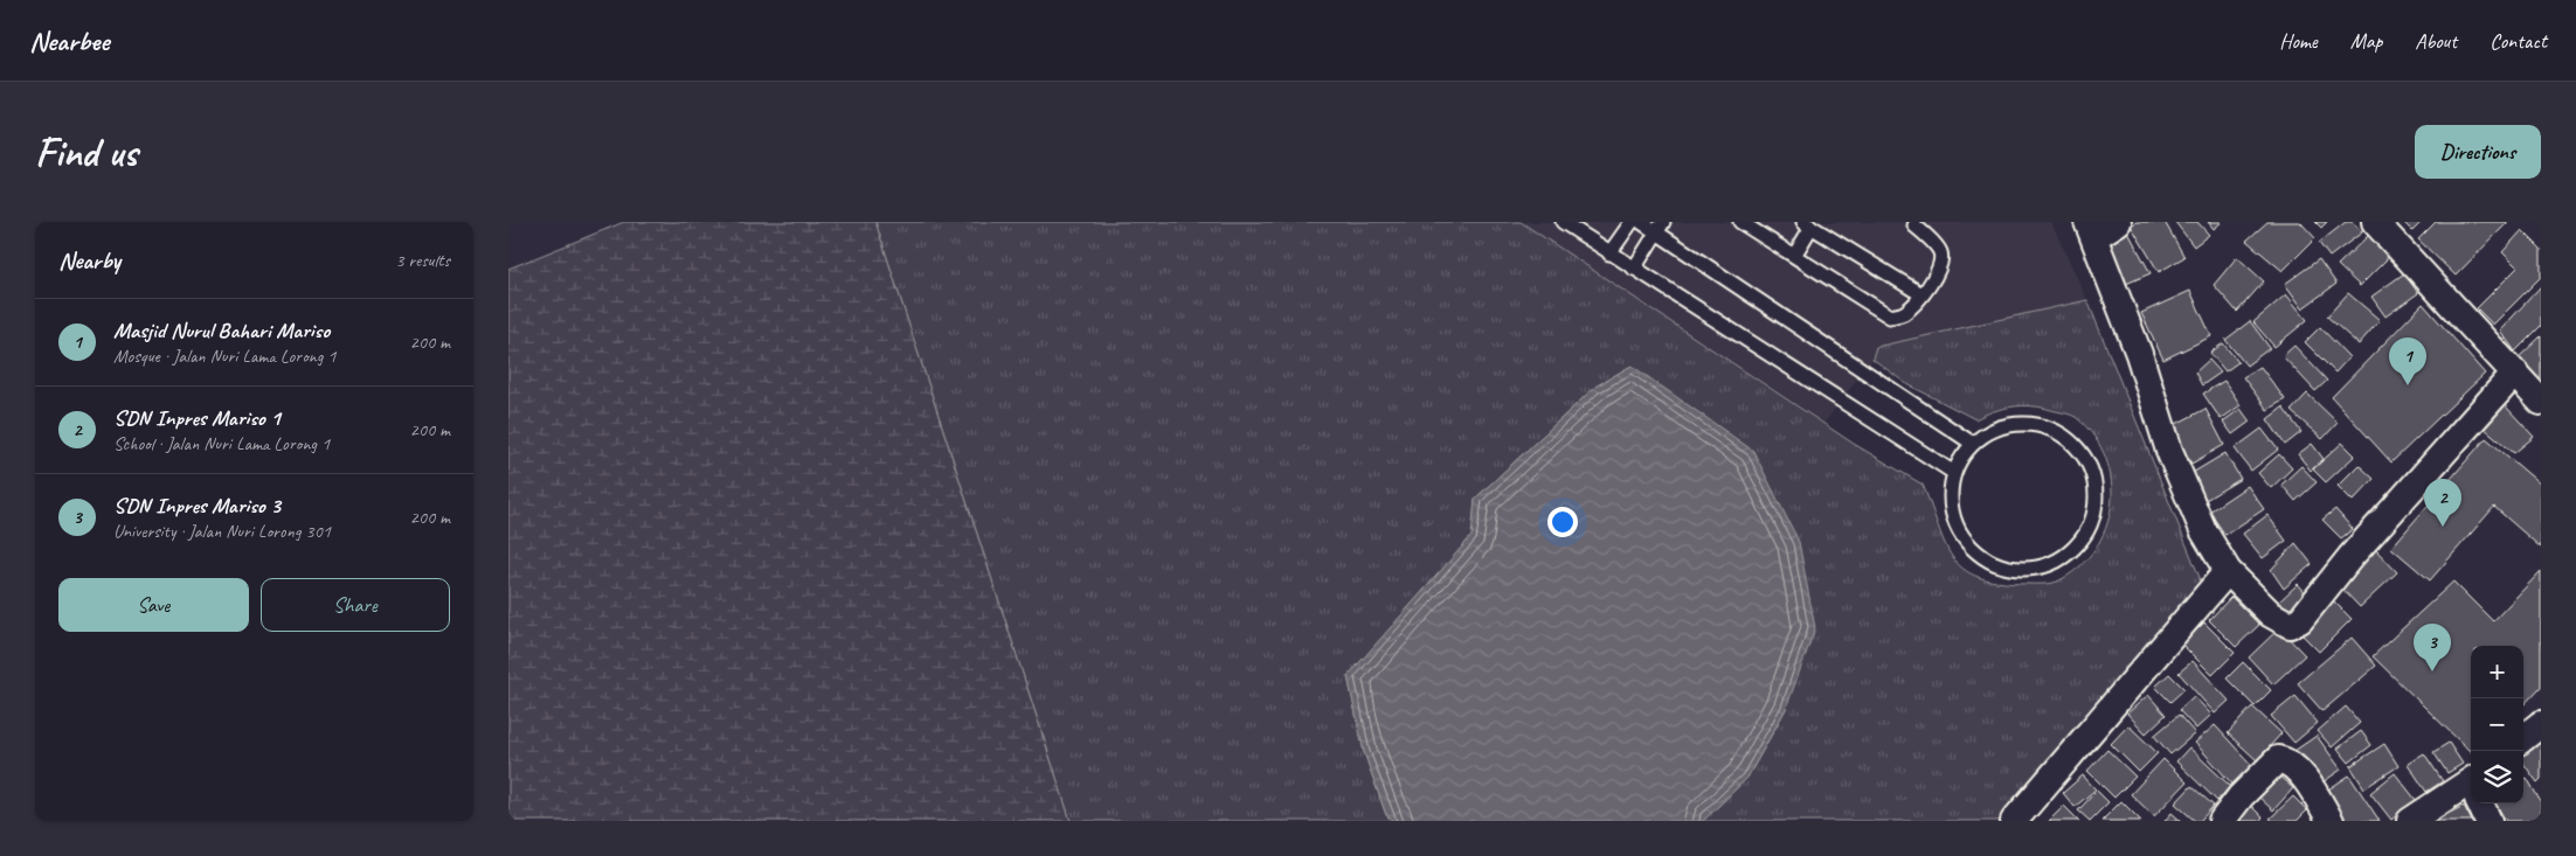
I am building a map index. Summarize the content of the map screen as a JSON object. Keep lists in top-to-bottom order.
{
  "page": {
    "header": "Nearbee",
    "nav": [
      "Home",
      "Map",
      "About",
      "Contact"
    ],
    "buttons": [
      "Directions",
      ["Save", "Share"]
    ],
    "title": "Find us",
    "heading": ["Nearby", "3 results"],
    "list": [
      {
        "mark": "1",
        "name": "Masjid Nurul Bahari Mariso",
        "note": "Mosque · Jalan Nuri Lama Lorong 1",
        "value": "200 m"
      },
      {
        "mark": "2",
        "name": "SDN Inpres Mariso 1",
        "note": "School · Jalan Nuri Lama Lorong 1",
        "value": "200 m"
      },
      {
        "mark": "3",
        "name": "SDN Inpres Mariso 3",
        "note": "University · Jalan Nuri Lorong 301",
        "value": "200 m"
      }
    ],
    "pins": ["1", "2", "3"],
    "map_buttons": ["+", "−"]
  }
}
